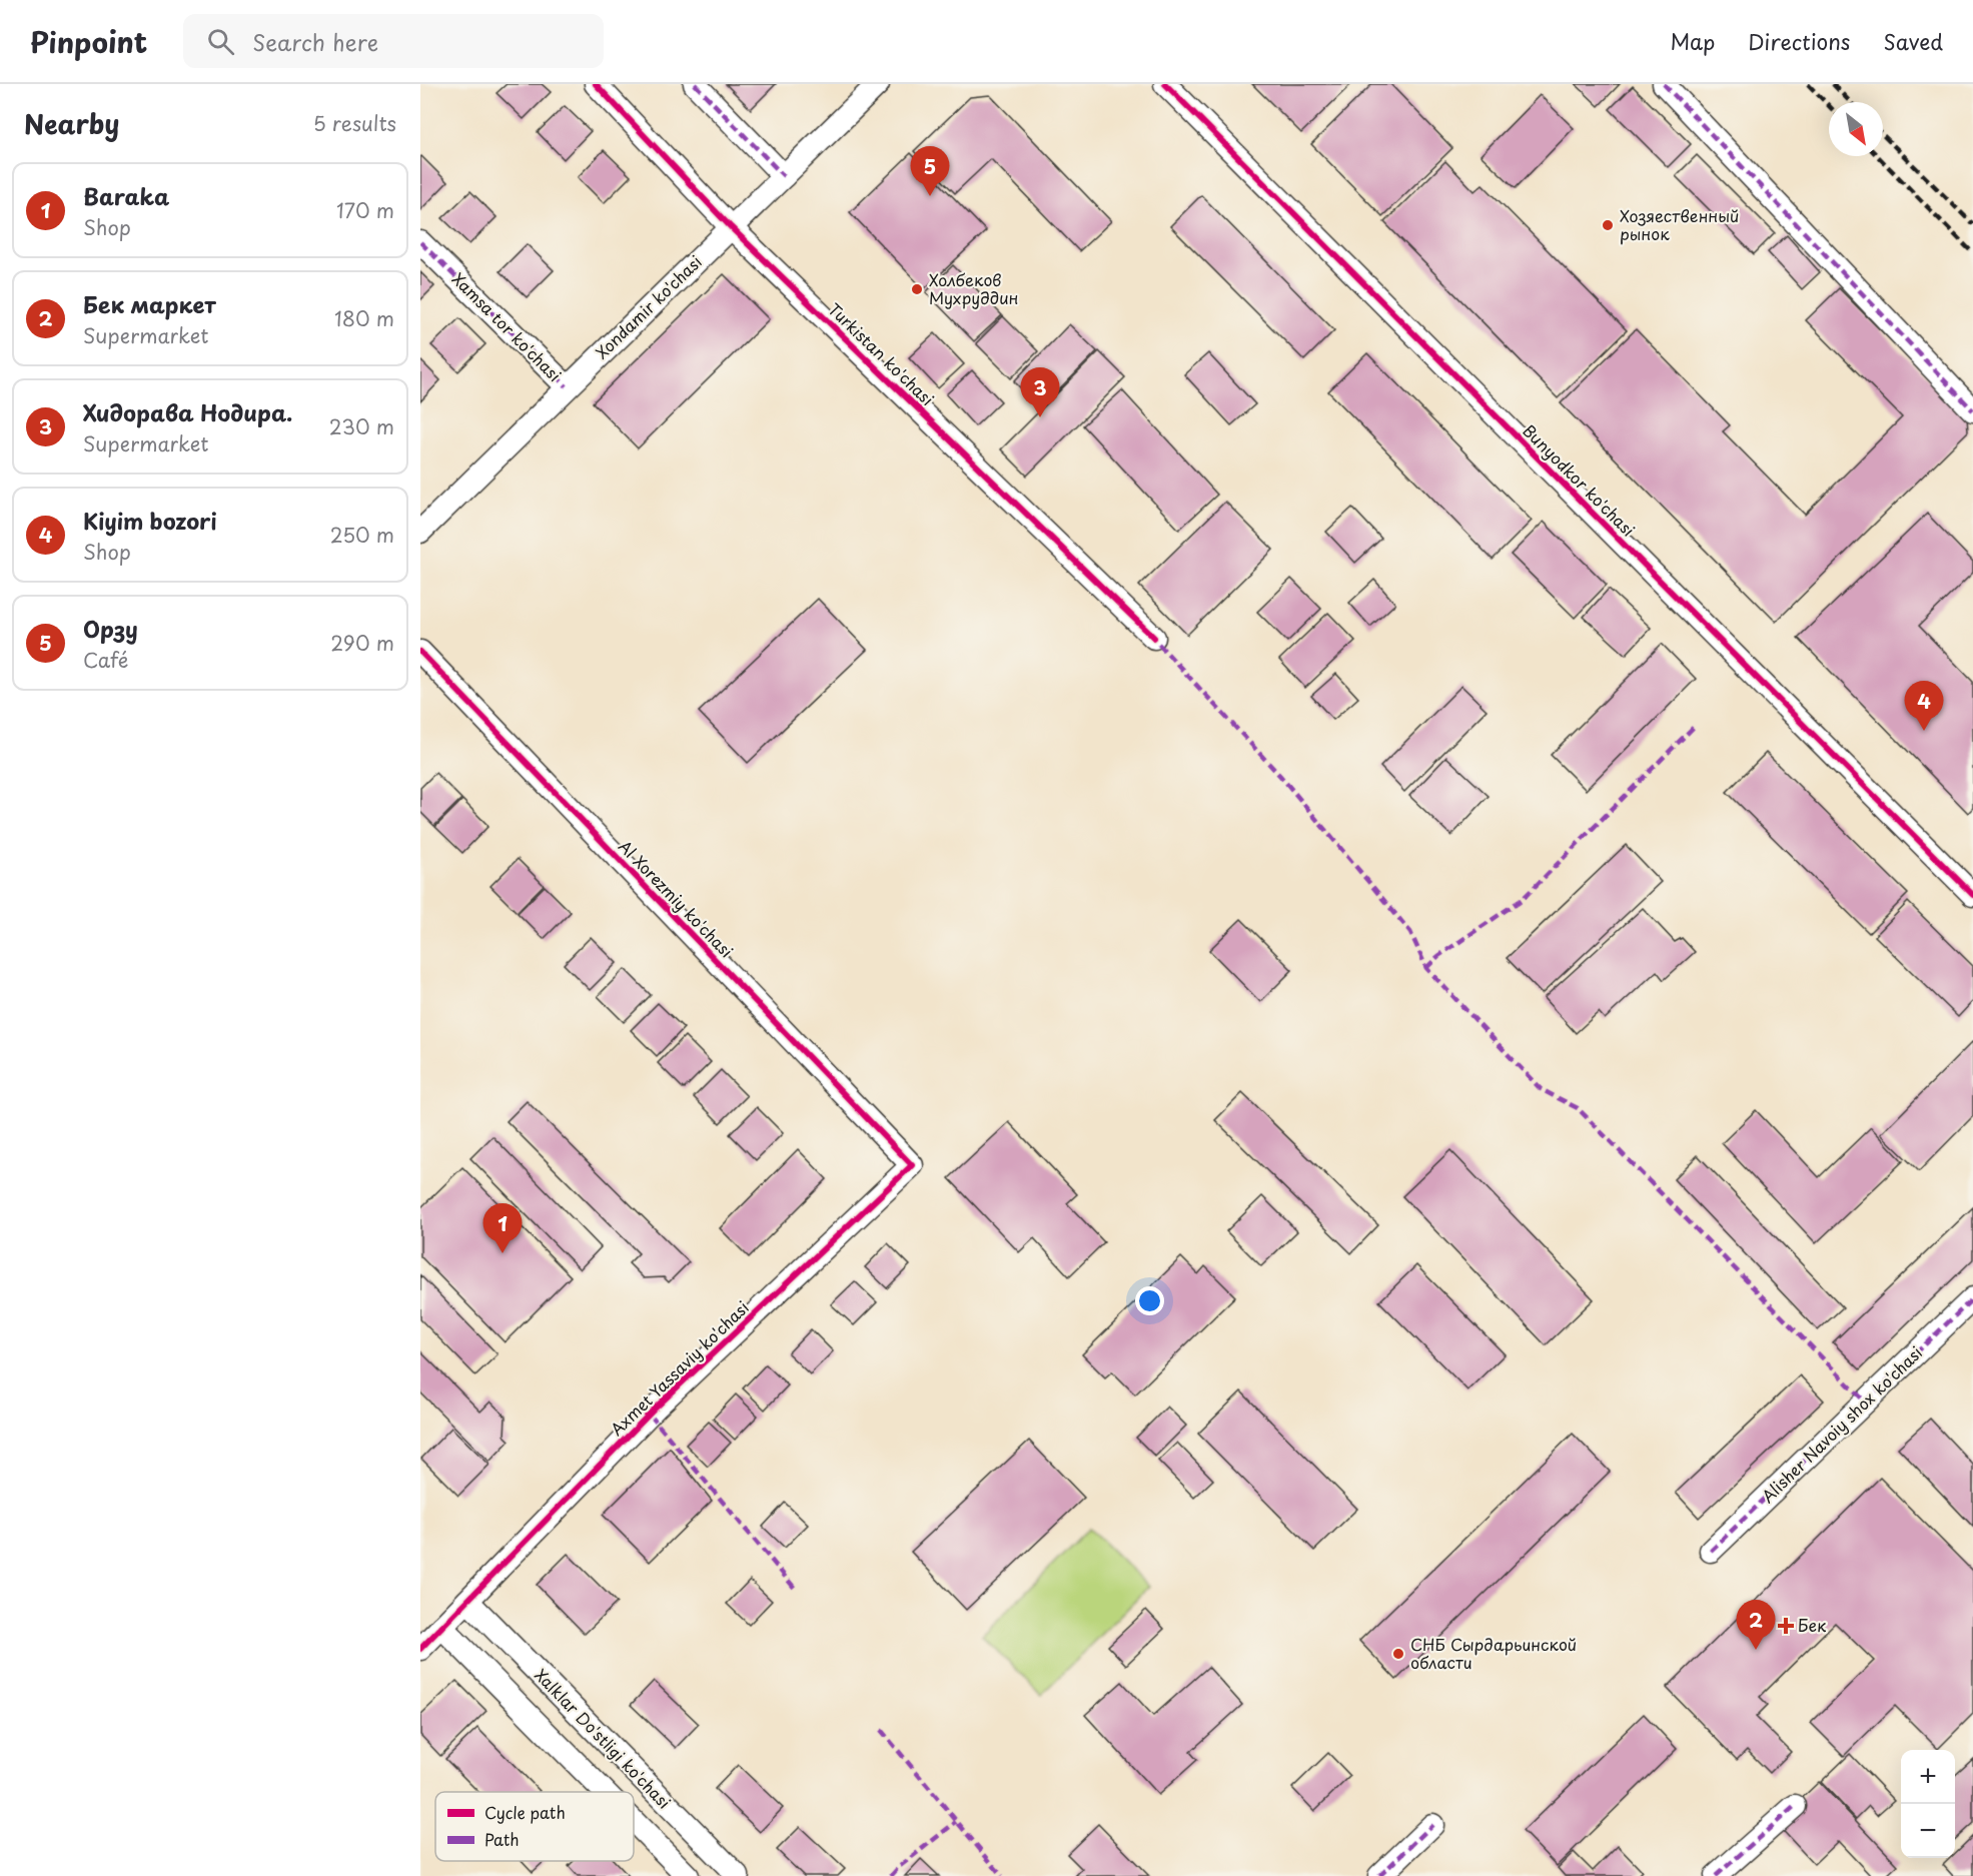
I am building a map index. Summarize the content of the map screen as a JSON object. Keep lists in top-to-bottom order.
{
  "streets": {
    "street": [
      "Xondamir ko'chasi",
      "Xamsa tor ko'chasi",
      "Turkistan ko'chasi",
      "Bunyodkor ko'chasi",
      "Al Xorezmiy ko'chasi",
      "Axmet Yassaviy ko'chasi",
      "Alisher Navoiy shox ko'chasi",
      "Xalklar Do'stligi ko'chasi"
    ]
  },
  "crossings": [
    ["Xondamir ko'chasi", "Xamsa tor ko'chasi"],
    ["Xondamir ko'chasi", "Turkistan ko'chasi"],
    ["Al Xorezmiy ko'chasi", "Axmet Yassaviy ko'chasi"],
    ["Axmet Yassaviy ko'chasi", "Xalklar Do'stligi ko'chasi"]
  ],
  "places": {
    "other": ["Хозяественный рынок", "Холбеков Мухруддин", "СНБ Сырдарьинской области"],
    "health": ["Бек"]
  },
  "legend": ["Cycle path", "Path"],
  "north": "bottom right",
  "page": {
    "header": "Pinpoint",
    "search": "Search here",
    "nav": ["Map", "Directions", "Saved"],
    "heading": ["Nearby", "5 results"],
    "pins": [
      "5",
      "3",
      "4",
      "1",
      "2"
    ],
    "list": [
      {
        "mark": "1",
        "name": "Baraka",
        "note": "Shop",
        "value": "170 m"
      },
      {
        "mark": "2",
        "name": "Бек маркет",
        "note": "Supermarket",
        "value": "180 m"
      },
      {
        "mark": "3",
        "name": "Хидорава Нодира.",
        "note": "Supermarket",
        "value": "230 m"
      },
      {
        "mark": "4",
        "name": "Kiyim bozori",
        "note": "Shop",
        "value": "250 m"
      },
      {
        "mark": "5",
        "name": "Орзу",
        "note": "Café",
        "value": "290 m"
      }
    ],
    "map_buttons": ["+", "−"]
  }
}
